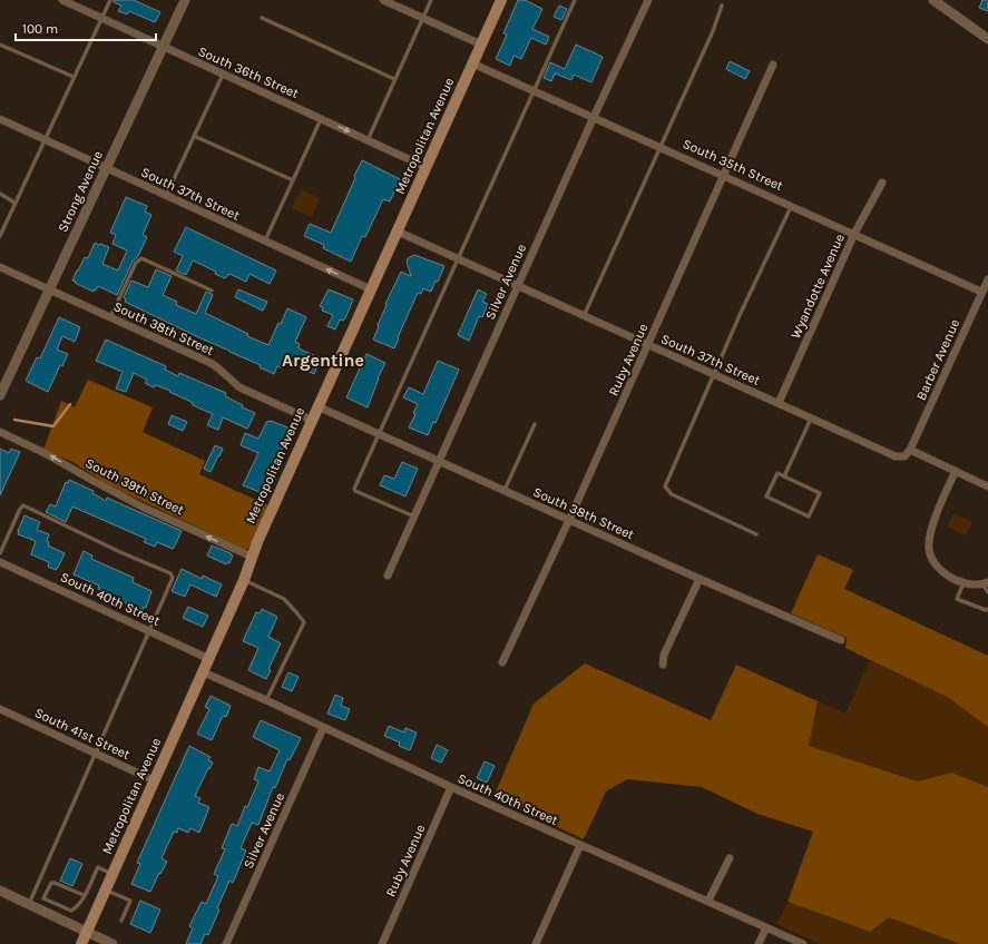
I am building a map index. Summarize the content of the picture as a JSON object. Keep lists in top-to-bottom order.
{
  "streets": {
    "main road": ["Metropolitan Avenue"],
    "street": [
      "South 36th Street",
      "South 35th Street",
      "Strong Avenue",
      "South 37th Street",
      "Silver Avenue",
      "Wyandotte Avenue",
      "South 38th Street",
      "Ruby Avenue",
      "Barber Avenue",
      "South 39th Street",
      "South 40th Street",
      "South 41st Street"
    ]
  },
  "crossings": [
    ["South 36th Street", "Metropolitan Avenue"],
    ["South 36th Street", "Strong Avenue"],
    ["Metropolitan Avenue", "South 35th Street"],
    ["Metropolitan Avenue", "South 37th Street"],
    ["Metropolitan Avenue", "South 38th Street"],
    ["Metropolitan Avenue", "South 39th Street"],
    ["Metropolitan Avenue", "South 40th Street"],
    ["Metropolitan Avenue", "South 41st Street"],
    ["South 35th Street", "Silver Avenue"],
    ["South 35th Street", "Wyandotte Avenue"],
    ["South 35th Street", "Ruby Avenue"],
    ["South 35th Street", "Barber Avenue"],
    ["Strong Avenue", "South 37th Street"],
    ["Strong Avenue", "South 38th Street"],
    ["South 37th Street", "Silver Avenue"],
    ["South 37th Street", "Wyandotte Avenue"],
    ["South 37th Street", "Ruby Avenue"],
    ["South 37th Street", "Barber Avenue"],
    ["Silver Avenue", "South 38th Street"],
    ["Silver Avenue", "South 40th Street"],
    ["South 38th Street", "Ruby Avenue"],
    ["Ruby Avenue", "South 40th Street"]
  ],
  "one_way": ["South 39th Street"],
  "districts": ["Argentine"],
  "scale_bar": "100 m"
}
